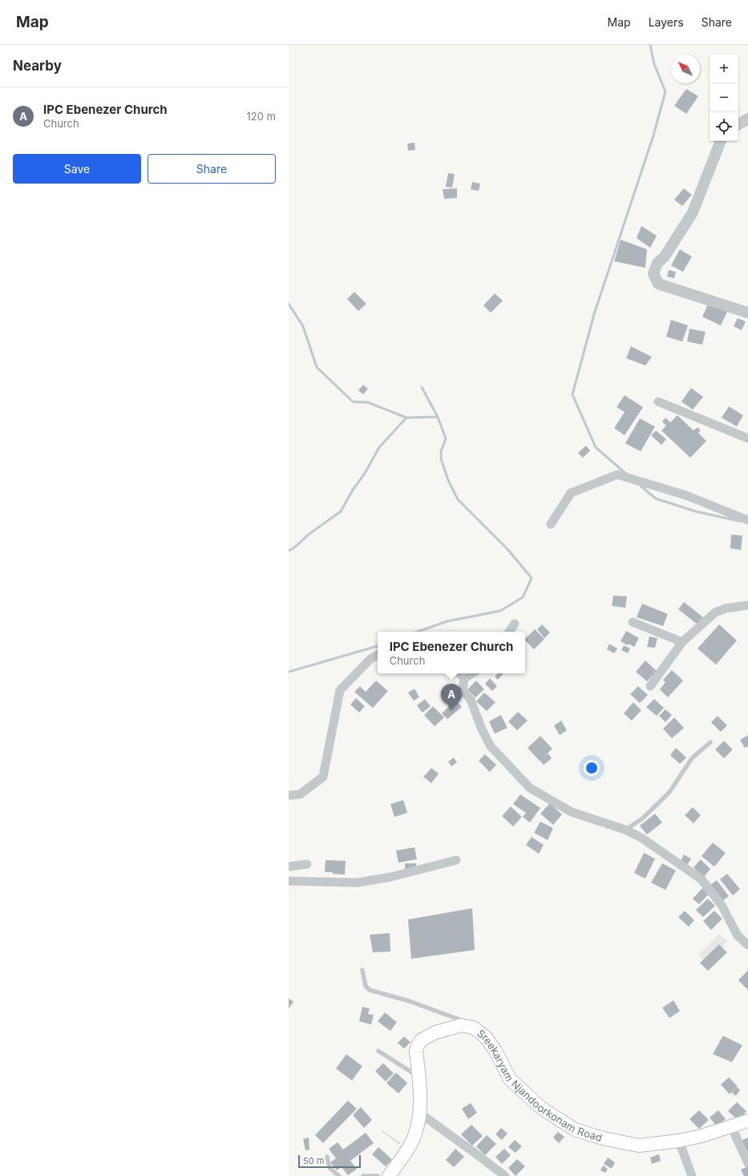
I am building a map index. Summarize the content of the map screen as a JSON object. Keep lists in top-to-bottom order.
{
  "streets": {
    "main road": ["Sreekaryam Njandoorkonam Road"]
  },
  "scale_bar": "50 m",
  "north": "top left",
  "page": {
    "header": "Map",
    "nav": ["Map", "Layers", "Share"],
    "heading": "Nearby",
    "map_buttons": ["+", "−"],
    "list": [
      {
        "mark": "A",
        "name": "IPC Ebenezer Church",
        "note": "Church",
        "value": "120 m"
      }
    ],
    "buttons": ["Save", "Share"],
    "popup": ["IPC Ebenezer Church", "Church"],
    "pins": "A",
    "scale": "50 m"
  }
}
